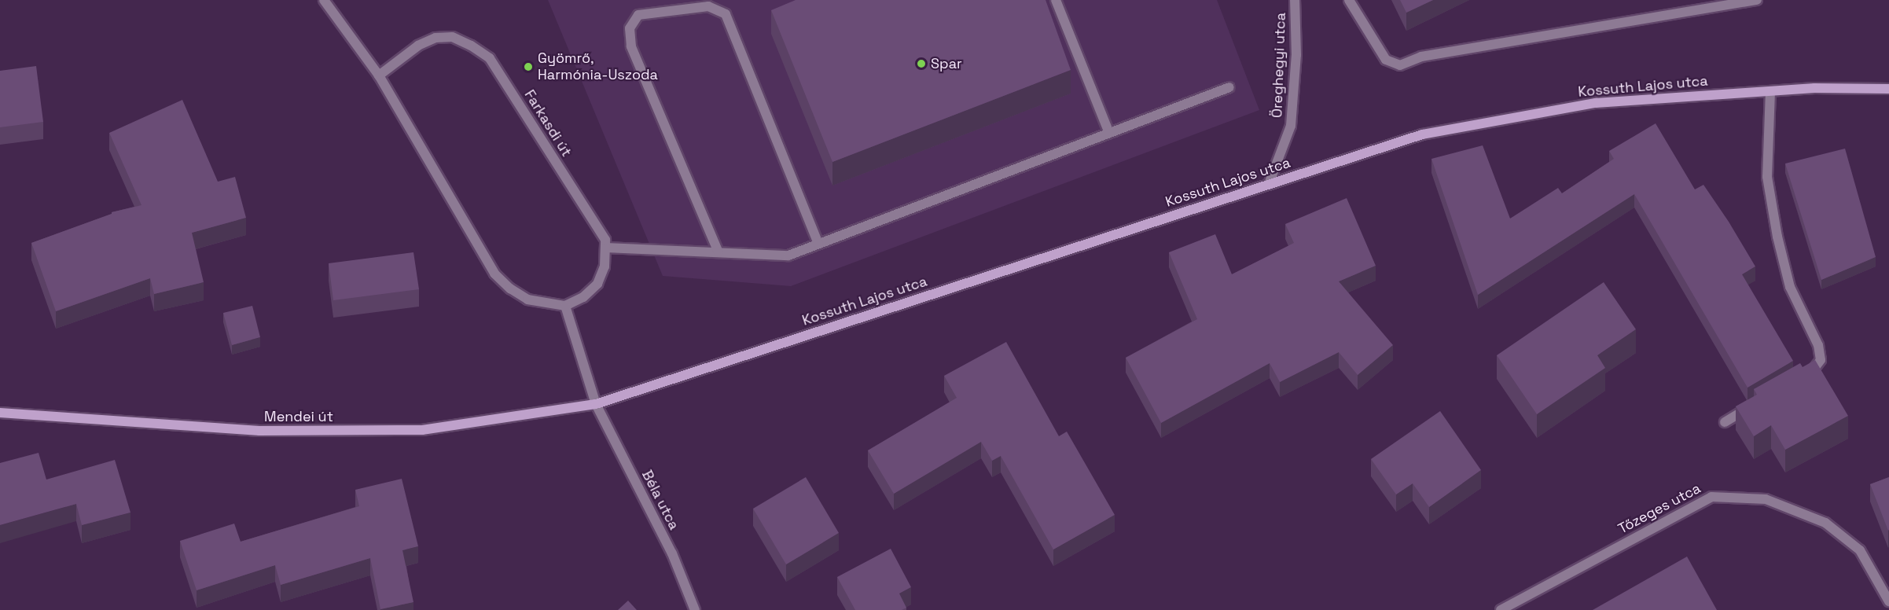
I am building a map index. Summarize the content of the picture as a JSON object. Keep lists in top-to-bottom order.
{
  "streets": {
    "main road": ["Kossuth Lajos utca", "Mendei út"],
    "street": [
      "Öreghegyi utca",
      "Farkasdi út",
      "Béla utca",
      "Tőzeges utca"
    ]
  },
  "crossings": [
    ["Öreghegyi utca", "Kossuth Lajos utca"],
    ["Kossuth Lajos utca", "Mendei út"],
    ["Kossuth Lajos utca", "Béla utca"],
    ["Mendei út", "Béla utca"]
  ],
  "places": ["Spar", "Gyömrő, Harmónia-Uszoda"]
}
